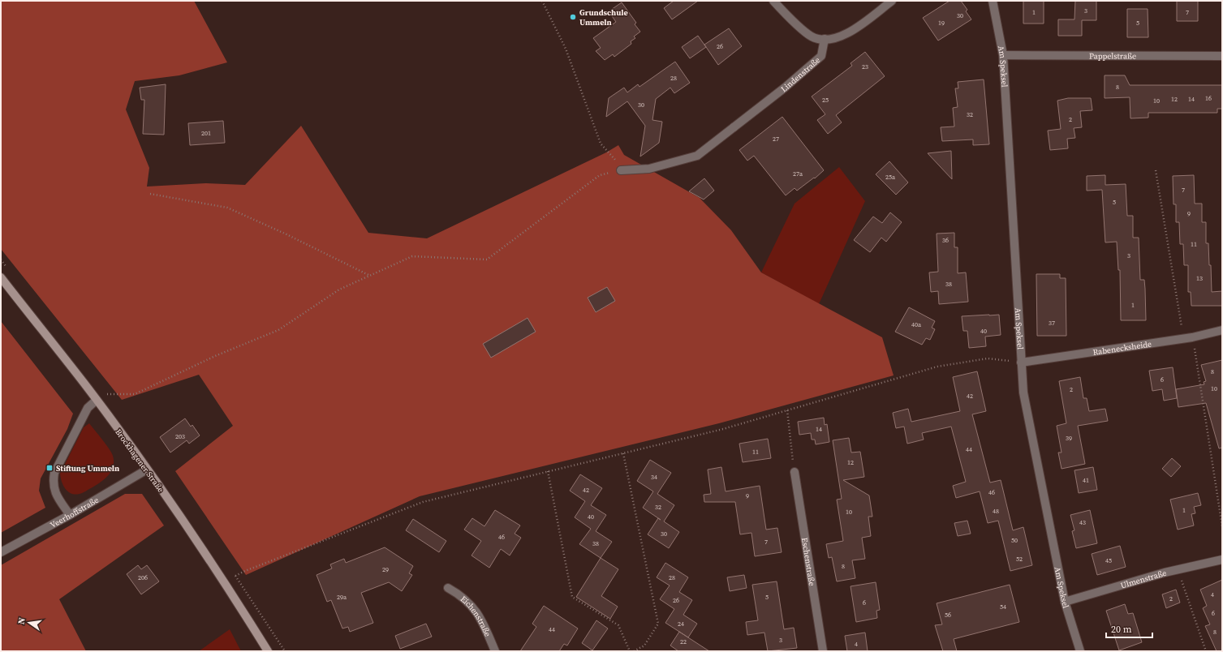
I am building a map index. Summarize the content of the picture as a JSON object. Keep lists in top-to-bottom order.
{
  "streets": {
    "main road": ["Brockhagener Straße"],
    "street": [
      "Pappelstraße",
      "Am Speksel",
      "Lindenstraße",
      "Rabenecksheide",
      "Veerhoffstraße",
      "Eschenstraße",
      "Ulmenstraße",
      "Eichenstraße"
    ]
  },
  "crossings": [
    ["Pappelstraße", "Am Speksel"],
    ["Am Speksel", "Rabenecksheide"],
    ["Am Speksel", "Ulmenstraße"],
    ["Brockhagener Straße", "Veerhoffstraße"]
  ],
  "places": {
    "other": ["Grundschule Ummeln"],
    "transit": ["Stiftung Ummeln"]
  },
  "house_numbers": [
    "3",
    "1",
    "7",
    "30",
    "19",
    "5",
    "26",
    "23",
    "28",
    "8",
    "16",
    "12",
    "14",
    "25",
    "10",
    "30",
    "32",
    "2",
    "201",
    "27",
    "27a",
    "25a",
    "7",
    "5",
    "9",
    "36",
    "11",
    "3",
    "13",
    "38",
    "1",
    "37",
    "40a",
    "40",
    "8",
    "6",
    "10",
    "2",
    "42",
    "14",
    "203",
    "39",
    "44",
    "11",
    "12",
    "34",
    "41",
    "42",
    "46",
    "9",
    "32",
    "1",
    "48",
    "10",
    "40",
    "43",
    "30",
    "46",
    "50",
    "7",
    "38",
    "52",
    "45",
    "8",
    "29",
    "206",
    "28",
    "4",
    "29a",
    "5",
    "2",
    "26",
    "6",
    "54",
    "6",
    "56",
    "24",
    "44",
    "8",
    "3",
    "22",
    "4"
  ],
  "scale_bar": "20 m",
  "north": "left"
}
